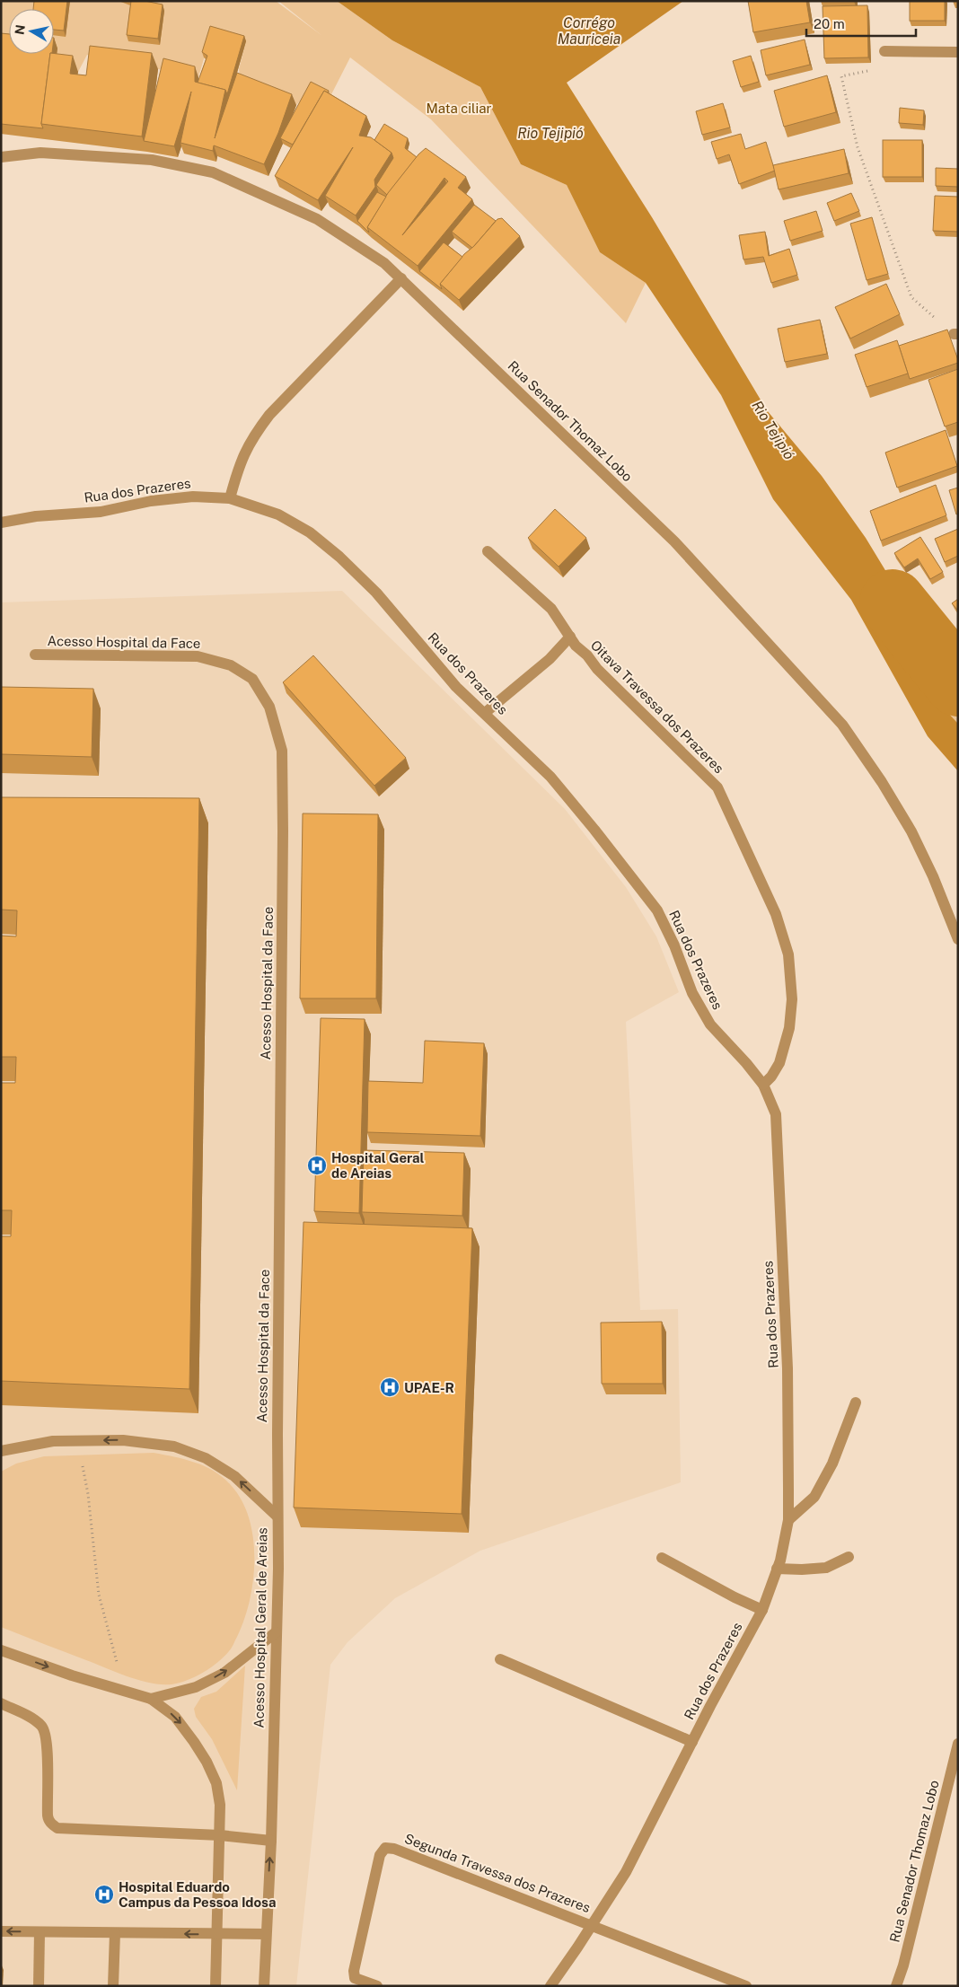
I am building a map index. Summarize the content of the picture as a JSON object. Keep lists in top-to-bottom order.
{
  "streets": {
    "street": [
      "Rua Senador Thomaz Lobo",
      "Rua dos Prazeres",
      "Acesso Hospital da Face",
      "Oitava Travessa dos Prazeres",
      "Acesso Hospital Geral de Areias",
      "Segunda Travessa dos Prazeres"
    ]
  },
  "crossings": [
    ["Rua dos Prazeres", "Oitava Travessa dos Prazeres"],
    ["Rua dos Prazeres", "Segunda Travessa dos Prazeres"],
    ["Acesso Hospital da Face", "Acesso Hospital Geral de Areias"]
  ],
  "water": ["Corrégo Mauriceia", "Rio Tejipió"],
  "parks": ["Mata ciliar"],
  "places": {
    "hospital": ["Hospital Geral de Areias", "UPAE-R", "Hospital Eduardo Campus da Pessoa Idosa"]
  },
  "scale_bar": "20 m",
  "north": "left"
}
